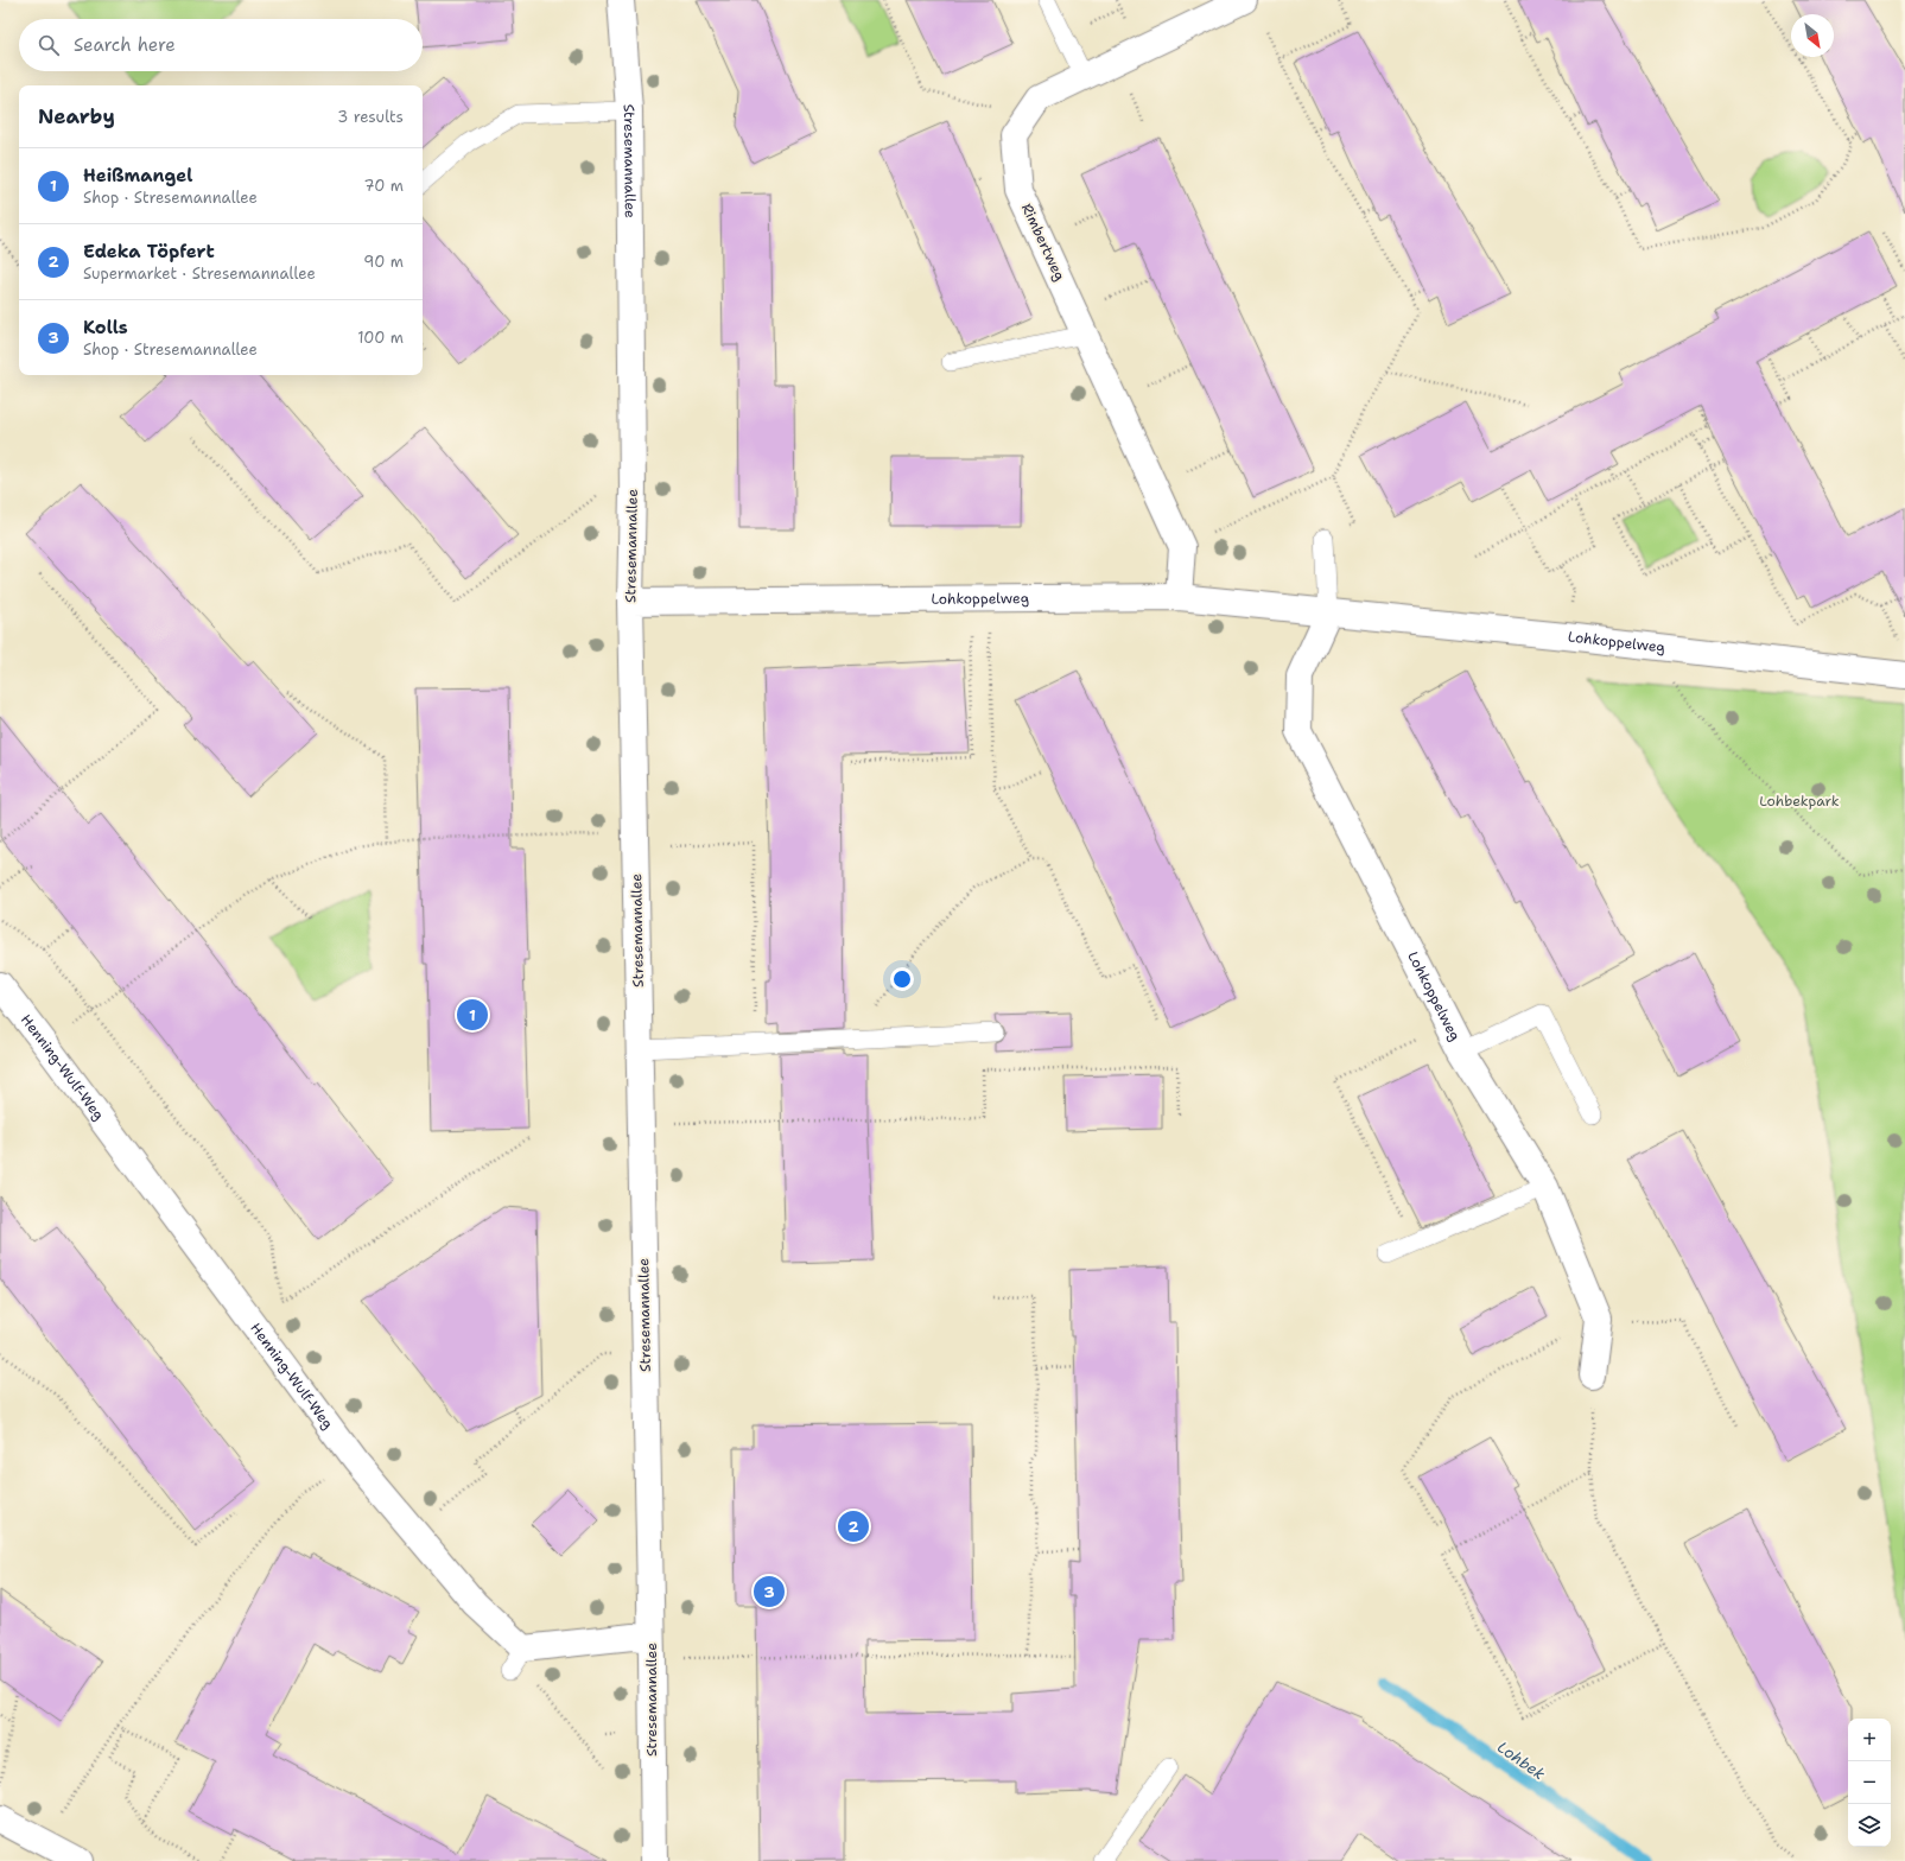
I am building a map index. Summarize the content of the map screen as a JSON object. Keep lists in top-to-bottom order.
{
  "streets": {
    "street": [
      "Stresemannallee",
      "Rimbertweg",
      "Lohkoppelweg",
      "Henning-Wulf-Weg"
    ]
  },
  "crossings": [
    ["Stresemannallee", "Lohkoppelweg"],
    ["Rimbertweg", "Lohkoppelweg"]
  ],
  "water": ["Lohbek"],
  "parks": ["Lohbekpark"],
  "north": "bottom right",
  "page": {
    "search": "Search here",
    "heading": ["Nearby", "3 results"],
    "list": [
      {
        "mark": "1",
        "name": "Heißmangel",
        "note": "Shop · Stresemannallee",
        "value": "70 m"
      },
      {
        "mark": "2",
        "name": "Edeka Töpfert",
        "note": "Supermarket · Stresemannallee",
        "value": "90 m"
      },
      {
        "mark": "3",
        "name": "Kolls",
        "note": "Shop · Stresemannallee",
        "value": "100 m"
      }
    ],
    "pins": ["1", "2", "3"],
    "map_buttons": ["+", "−"]
  }
}
